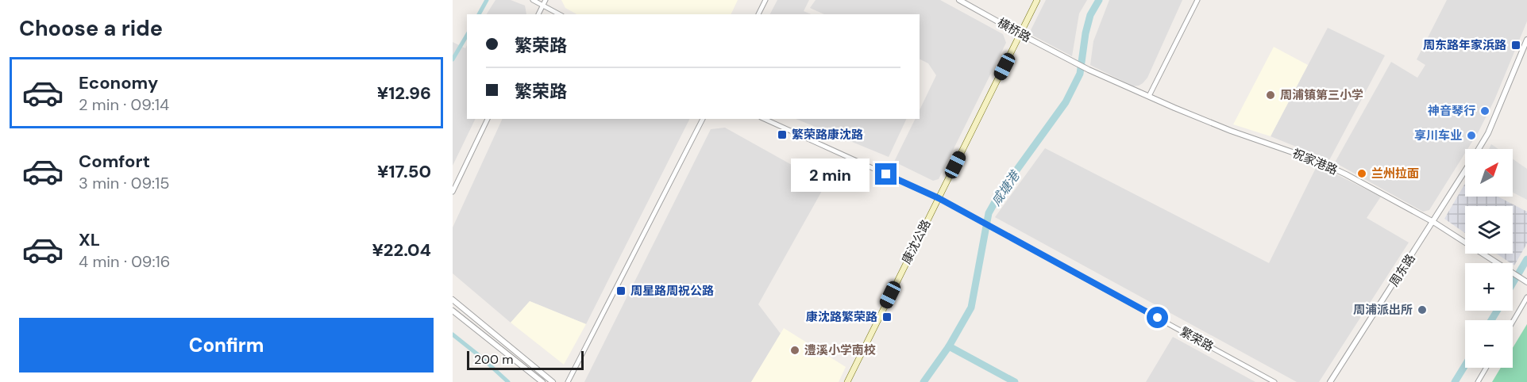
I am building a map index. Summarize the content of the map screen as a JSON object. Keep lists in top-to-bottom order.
{
  "streets": {
    "main road": ["康沈公路"],
    "street": [
      "横桥路",
      "祝家港路",
      "周东路",
      "繁荣路"
    ]
  },
  "crossings": [
    ["横桥路", "祝家港路"],
    ["横桥路", "康沈公路"],
    ["祝家港路", "周东路"],
    ["康沈公路", "繁荣路"]
  ],
  "water": ["咸塘港"],
  "places": {
    "transit": [
      "周东路年家浜路",
      "繁荣路康沈路",
      "周星路周祝公路",
      "康沈路繁荣路"
    ],
    "other": [
      "周浦镇第三小学",
      "神音琴行",
      "享川车业",
      "兰州拉面",
      "周浦派出所",
      "澧溪小学南校"
    ]
  },
  "scale_bar": "200 m",
  "north": "top right",
  "page": {
    "heading": "Choose a ride",
    "banner": ["繁荣路", "繁荣路"],
    "list": [
      {
        "name": "Economy",
        "note": "2 min · 09:14",
        "value": "¥12.96"
      },
      {
        "name": "Comfort",
        "note": "3 min · 09:15",
        "value": "¥17.50"
      },
      {
        "name": "XL",
        "note": "4 min · 09:16",
        "value": "¥22.04"
      }
    ],
    "map_buttons": ["+", "−"],
    "bubble": "2 min",
    "buttons": "Confirm",
    "scale": "200 m"
  }
}
